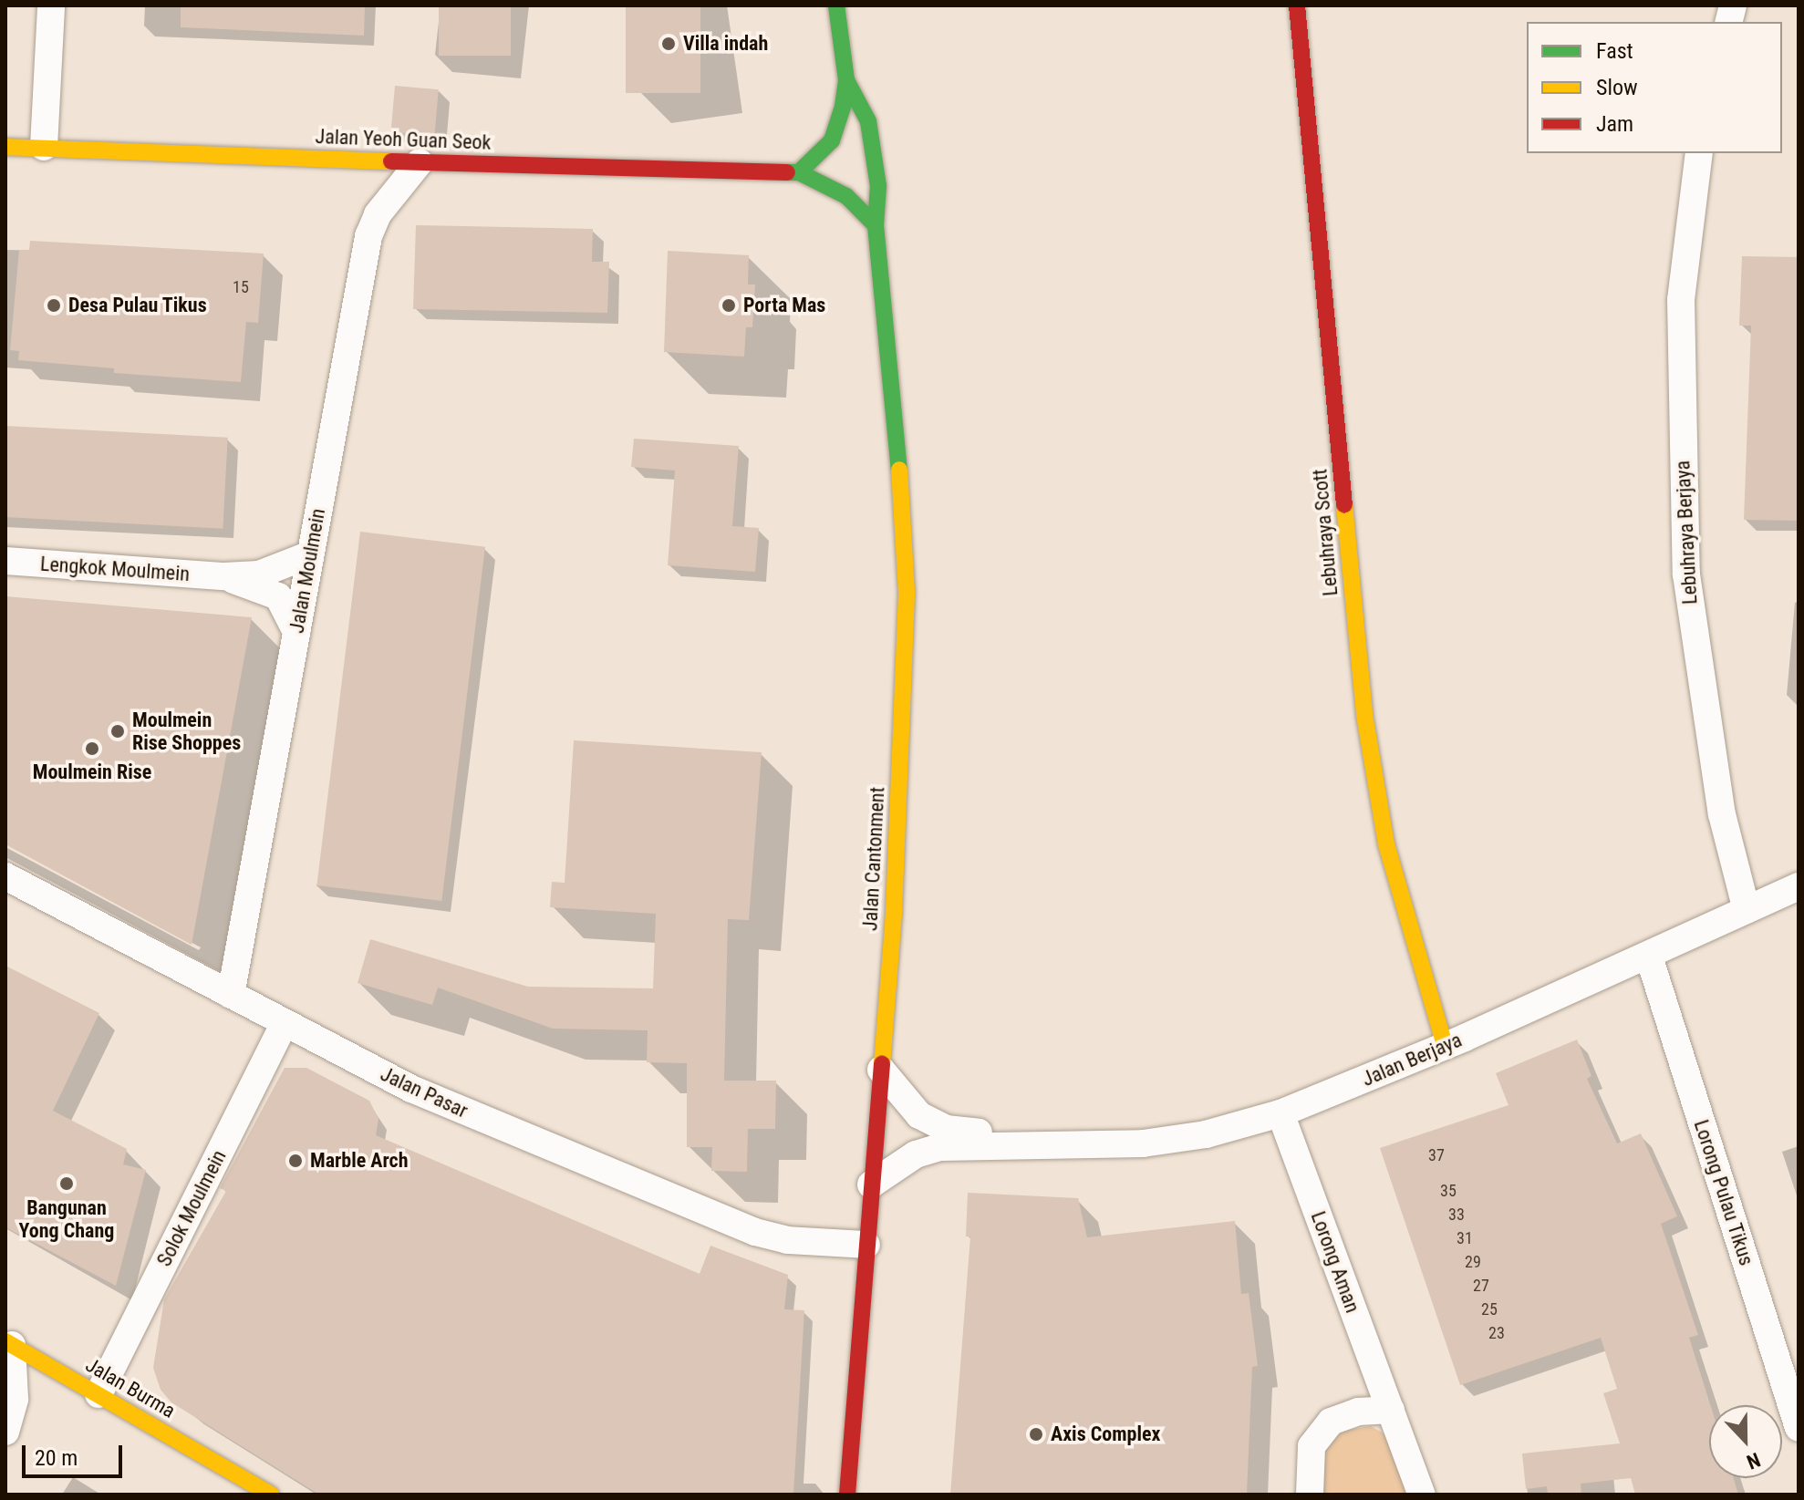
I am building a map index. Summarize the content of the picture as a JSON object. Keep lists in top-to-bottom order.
{
  "streets": {
    "main road": [
      "Jalan Yeoh Guan Seok",
      "Lebuhraya Scott",
      "Jalan Cantonment",
      "Jalan Burma"
    ],
    "street": [
      "Lebuhraya Berjaya",
      "Lengkok Moulmein",
      "Jalan Moulmein",
      "Jalan Berjaya",
      "Jalan Pasar",
      "Lorong Pulau Tikus",
      "Solok Moulmein",
      "Lorong Aman"
    ]
  },
  "crossings": [
    ["Jalan Yeoh Guan Seok", "Jalan Moulmein"],
    ["Jalan Yeoh Guan Seok", "Jalan Cantonment"],
    ["Lebuhraya Scott", "Jalan Berjaya"],
    ["Lebuhraya Berjaya", "Jalan Berjaya"],
    ["Lengkok Moulmein", "Jalan Moulmein"],
    ["Jalan Moulmein", "Jalan Pasar"],
    ["Jalan Cantonment", "Jalan Berjaya"],
    ["Jalan Cantonment", "Jalan Pasar"],
    ["Jalan Berjaya", "Lorong Pulau Tikus"],
    ["Jalan Berjaya", "Lorong Aman"],
    ["Jalan Pasar", "Solok Moulmein"],
    ["Solok Moulmein", "Jalan Burma"]
  ],
  "places": [
    "Villa indah",
    "Desa Pulau Tikus",
    "Porta Mas",
    "Moulmein Rise Shoppes",
    "Moulmein Rise",
    "Marble Arch",
    "Bangunan Yong Chang",
    "Axis Complex"
  ],
  "house_numbers": [
    "15",
    "37",
    "35",
    "33",
    "31",
    "29",
    "27",
    "25",
    "23"
  ],
  "legend": ["Fast", "Slow", "Jam"],
  "scale_bar": "20 m",
  "north": "bottom"
}
